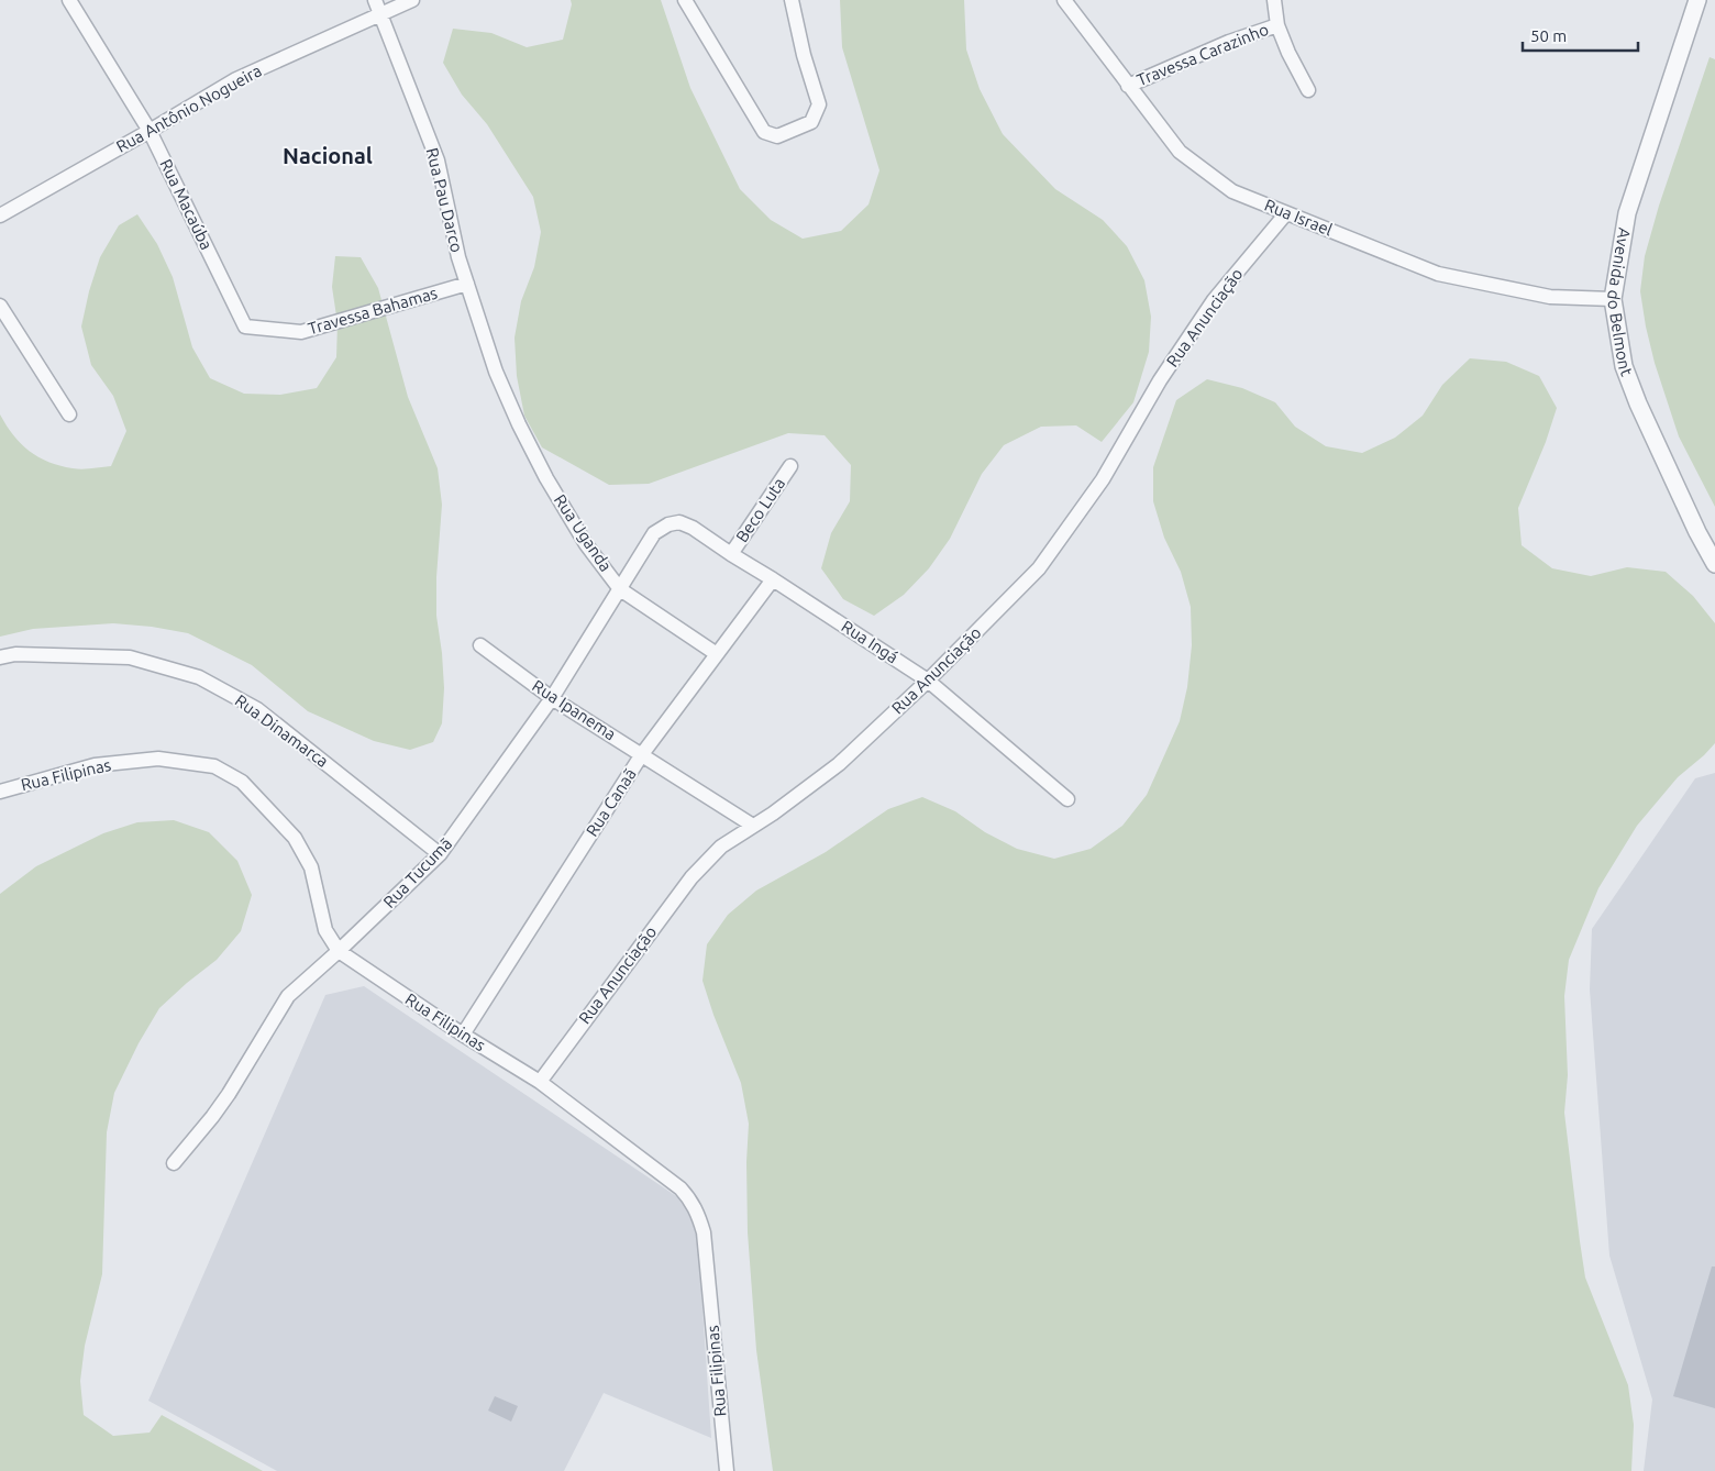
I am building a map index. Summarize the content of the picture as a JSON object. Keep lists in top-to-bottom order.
{
  "streets": {
    "street": [
      "Travessa Carazinho",
      "Rua Antônio Nogueira",
      "Rua Pau Darco",
      "Rua Macaúba",
      "Rua Israel",
      "Avenida do Belmont",
      "Travessa Bahamas",
      "Rua Anunciação",
      "Beco Luta",
      "Rua Uganda",
      "Rua Ingá",
      "Rua Ipanema",
      "Rua Dinamarca",
      "Rua Filipinas",
      "Rua Canaã",
      "Rua Tucumã"
    ]
  },
  "crossings": [
    ["Travessa Carazinho", "Rua Israel"],
    ["Rua Antônio Nogueira", "Rua Pau Darco"],
    ["Rua Antônio Nogueira", "Rua Macaúba"],
    ["Rua Pau Darco", "Travessa Bahamas"],
    ["Rua Pau Darco", "Rua Uganda"],
    ["Rua Macaúba", "Travessa Bahamas"],
    ["Rua Israel", "Avenida do Belmont"],
    ["Rua Israel", "Rua Anunciação"],
    ["Rua Anunciação", "Rua Ingá"],
    ["Rua Anunciação", "Rua Ipanema"],
    ["Rua Anunciação", "Rua Filipinas"],
    ["Beco Luta", "Rua Ingá"],
    ["Rua Uganda", "Rua Canaã"],
    ["Rua Uganda", "Rua Tucumã"],
    ["Rua Ingá", "Rua Canaã"],
    ["Rua Ingá", "Rua Tucumã"],
    ["Rua Ipanema", "Rua Canaã"],
    ["Rua Ipanema", "Rua Tucumã"],
    ["Rua Dinamarca", "Rua Tucumã"],
    ["Rua Filipinas", "Rua Canaã"],
    ["Rua Filipinas", "Rua Tucumã"]
  ],
  "districts": ["Nacional"],
  "scale_bar": "50 m"
}
